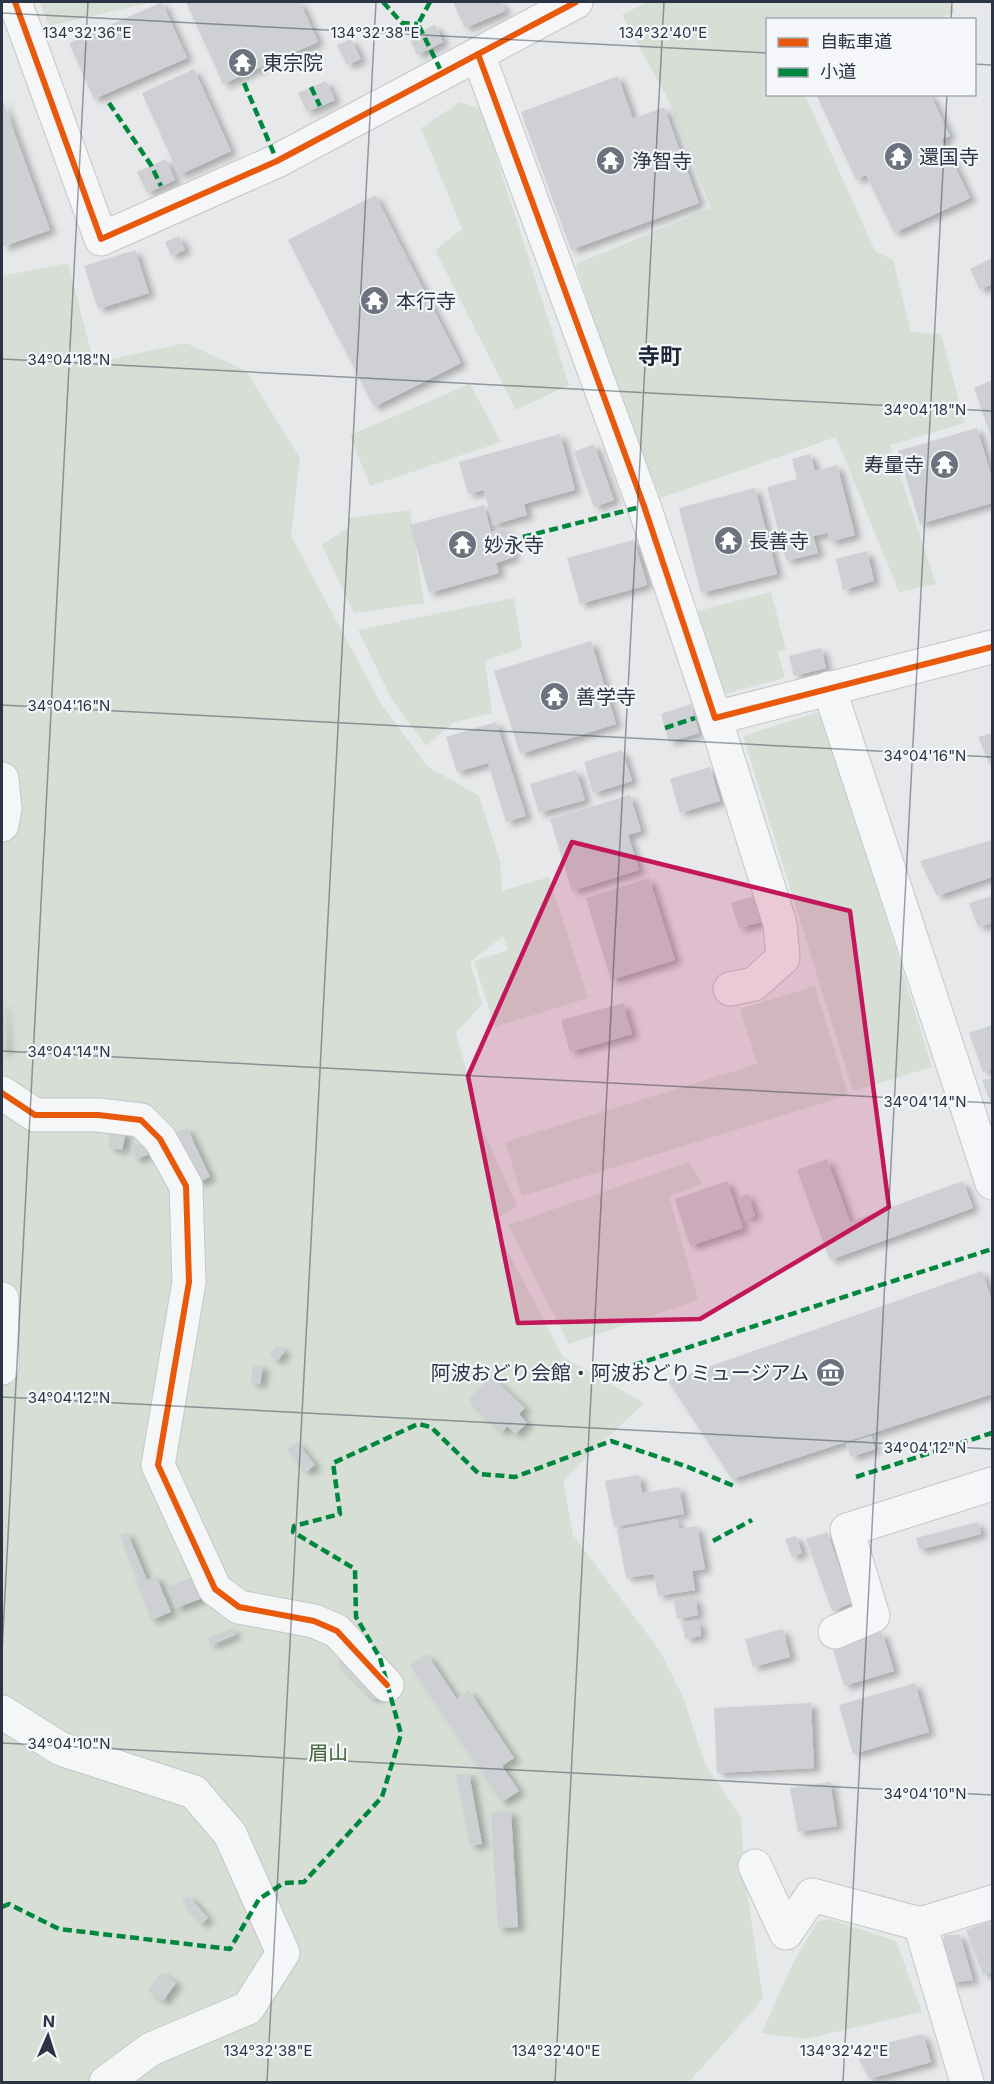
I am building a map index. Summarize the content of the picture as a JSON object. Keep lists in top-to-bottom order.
{
  "districts": ["寺町"],
  "parks": ["眉山"],
  "places": {
    "temple": [
      "東宗院",
      "還国寺",
      "浄智寺",
      "本行寺",
      "寿量寺",
      "長善寺",
      "妙永寺",
      "善学寺"
    ],
    "museum": ["阿波おどり会館・阿波おどりミュージアム"]
  },
  "legend": ["自転車道", "小道"],
  "north": "top",
  "coordinates": [
    "134°32'36\"E",
    "134°32'38\"E",
    "134°32'40\"E",
    "34°04'18\"N",
    "34°04'16\"N",
    "34°04'14\"N",
    "34°04'12\"N",
    "34°04'10\"N",
    "134°32'42\"E"
  ]
}
